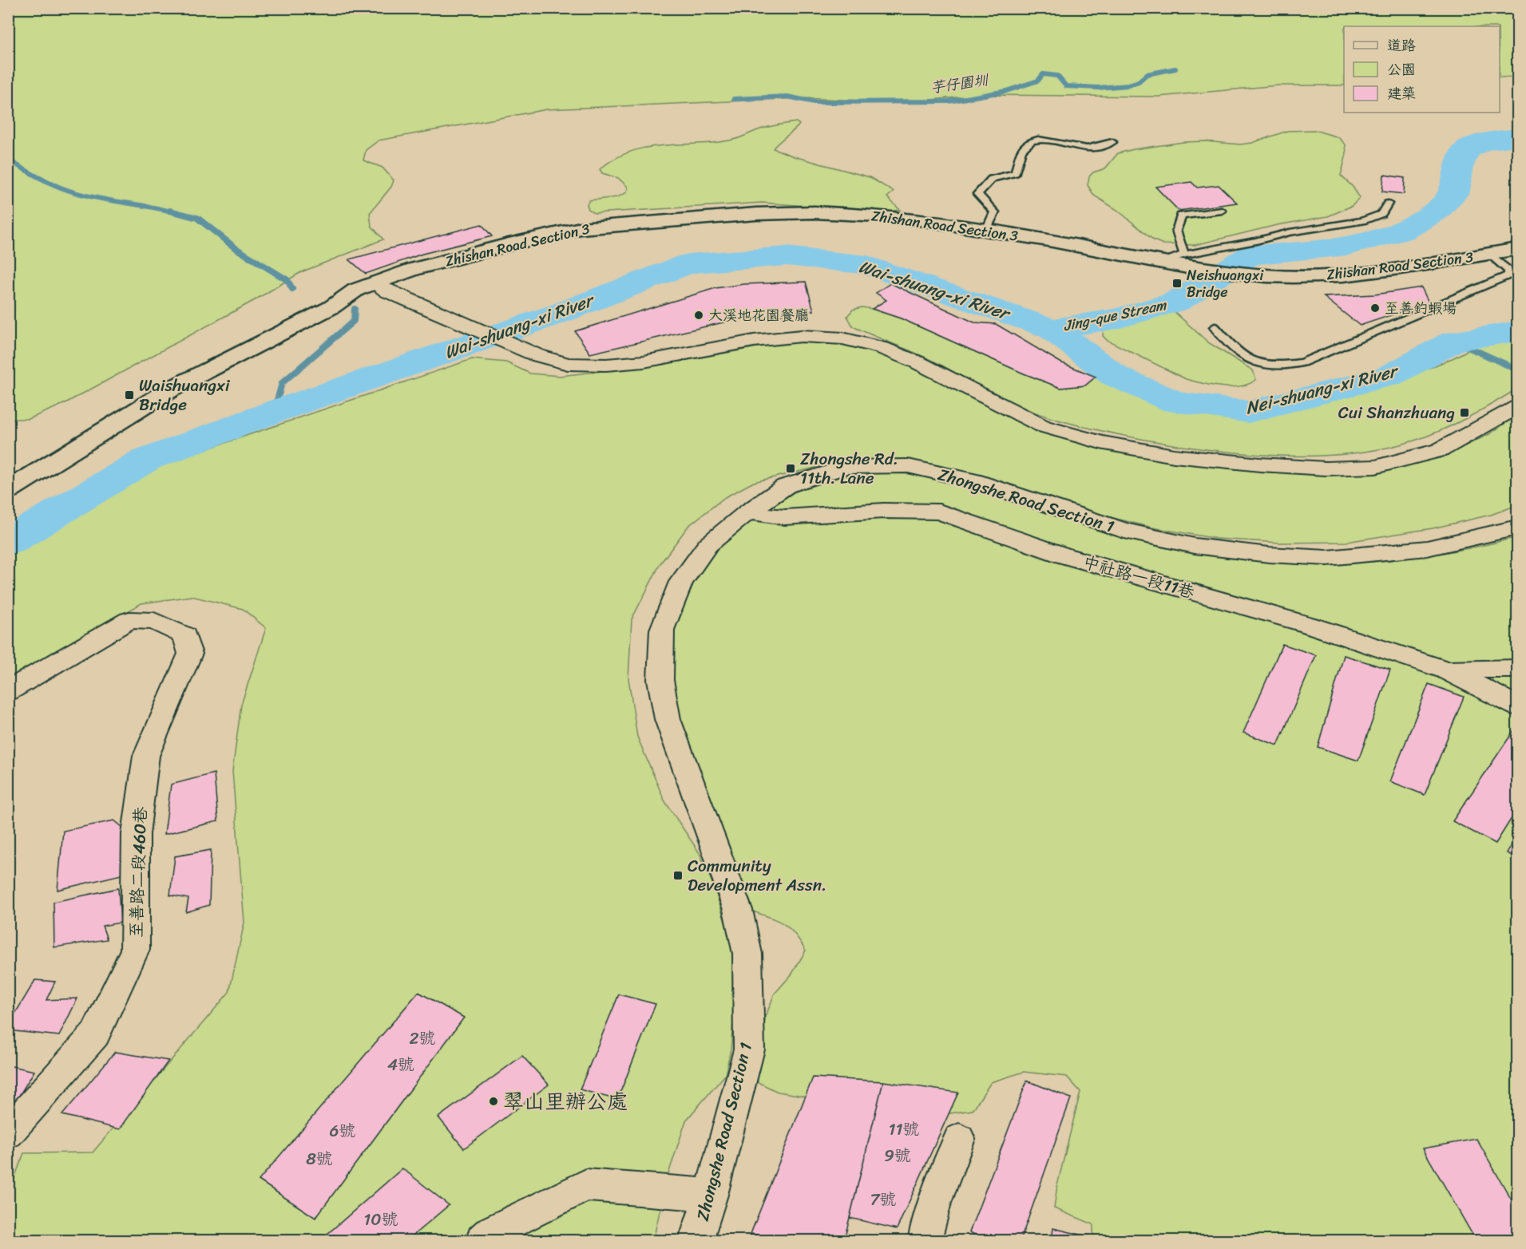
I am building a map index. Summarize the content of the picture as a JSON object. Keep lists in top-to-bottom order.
{
  "streets": {
    "street": [
      "Zhishan Road Section 3",
      "Zhongshe Road Section 1",
      "中社路一段11巷",
      "至善路二段460巷"
    ]
  },
  "crossings": [
    ["Zhongshe Road Section 1", "中社路一段11巷"]
  ],
  "water": [
    "芋仔園圳",
    "Wai-shuang-xi River",
    "Jing-que Stream",
    "Nei-shuang-xi River"
  ],
  "places": {
    "transit": [
      "Neishuangxi Bridge",
      "Waishuangxi Bridge",
      "Cui Shanzhuang",
      "Zhongshe Rd. 11th. Lane",
      "Community Development Assn."
    ],
    "other": ["至善釣蝦場", "大溪地花園餐廳", "翠山里辦公處"]
  },
  "house_numbers": [
    "2號",
    "4號",
    "11號",
    "6號",
    "9號",
    "8號",
    "7號",
    "10號"
  ],
  "legend": ["道路", "公園", "建築"]
}
